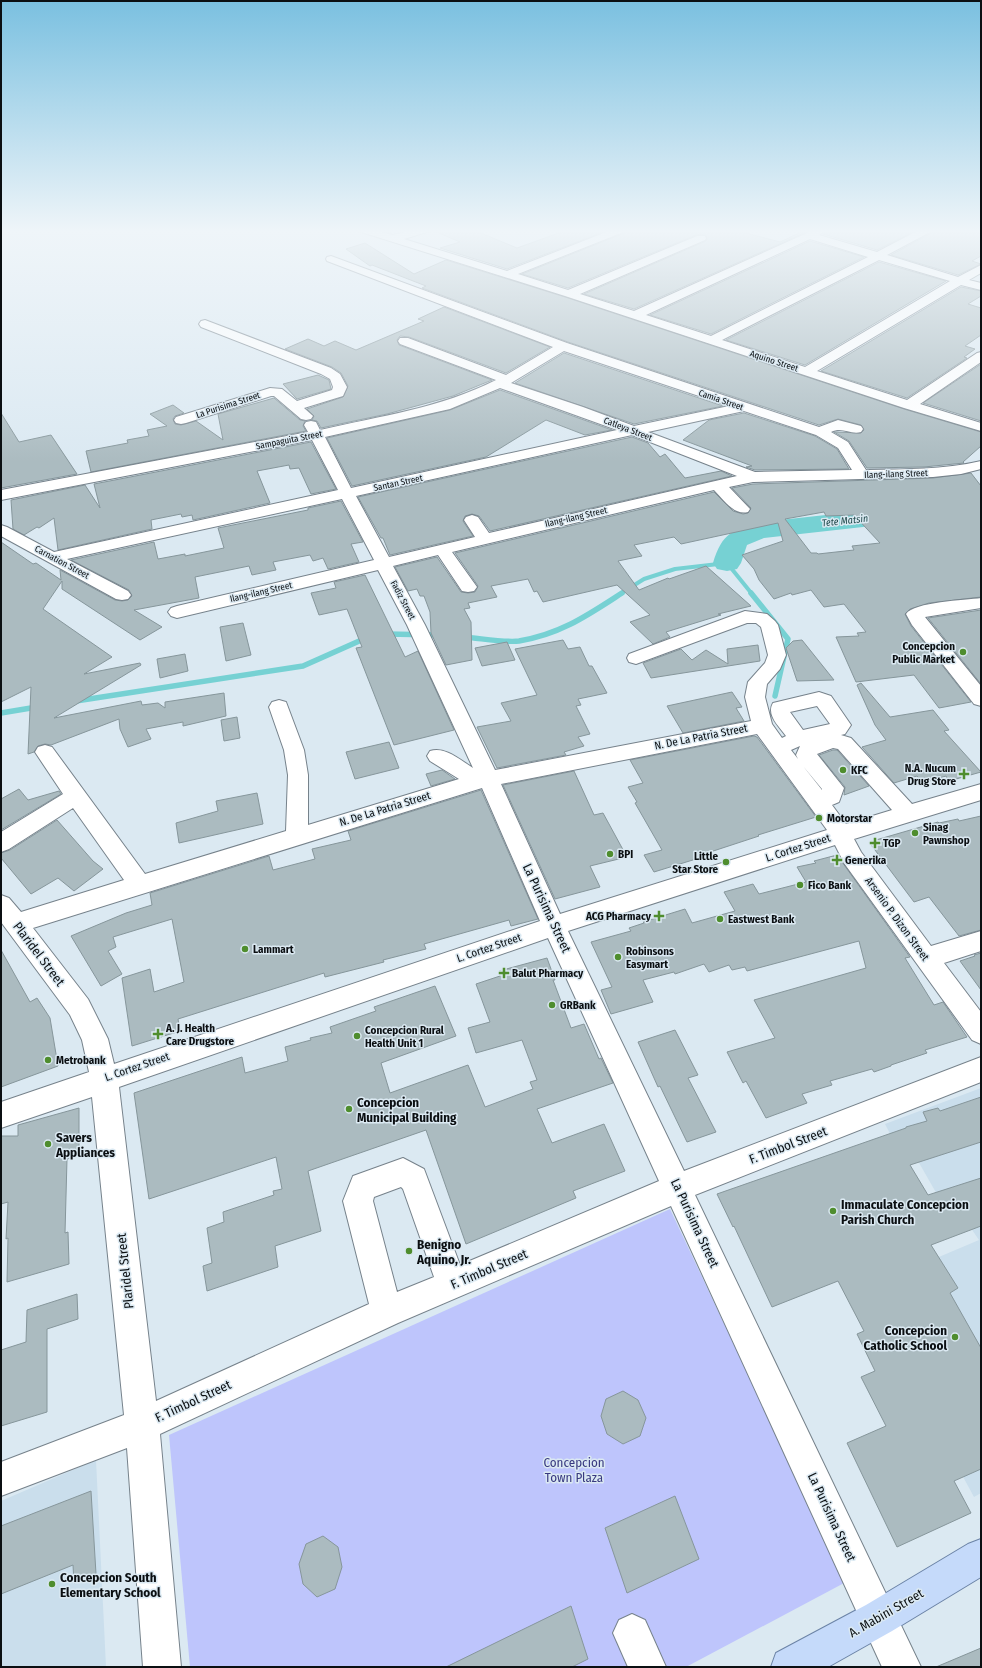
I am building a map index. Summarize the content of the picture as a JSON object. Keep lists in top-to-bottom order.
{
  "streets": {
    "main road": ["A. Mabini Street"],
    "street": [
      "Aquino Street",
      "Camia Street",
      "La Purisima Street",
      "Catleya Street",
      "Sampaguita Street",
      "Ilang-ilang Street",
      "Santan Street",
      "Carnation Street",
      "Fadiz Street",
      "N. De La Patria Street",
      "L. Cortez Street",
      "Arsenio P. Dizon Street",
      "Plaridel Street",
      "F. Timbol Street"
    ]
  },
  "crossings": [
    ["Camia Street", "Sampaguita Street"],
    ["Camia Street", "Ilang-ilang Street"],
    ["Camia Street", "Santan Street"],
    ["La Purisima Street", "Fadiz Street"],
    ["La Purisima Street", "N. De La Patria Street"],
    ["La Purisima Street", "L. Cortez Street"],
    ["La Purisima Street", "F. Timbol Street"],
    ["La Purisima Street", "A. Mabini Street"],
    ["Catleya Street", "Sampaguita Street"],
    ["Catleya Street", "Ilang-ilang Street"],
    ["Catleya Street", "Santan Street"],
    ["Sampaguita Street", "Fadiz Street"],
    ["Ilang-ilang Street", "Fadiz Street"],
    ["Santan Street", "Carnation Street"],
    ["Santan Street", "Fadiz Street"],
    ["Fadiz Street", "N. De La Patria Street"],
    ["N. De La Patria Street", "Arsenio P. Dizon Street"],
    ["N. De La Patria Street", "Plaridel Street"],
    ["L. Cortez Street", "Arsenio P. Dizon Street"],
    ["L. Cortez Street", "Plaridel Street"],
    ["Plaridel Street", "F. Timbol Street"]
  ],
  "water": ["Tete Matsin"],
  "parks": ["Concepcion Town Plaza"],
  "places": {
    "other": [
      "Concepcion Public Market",
      "KFC",
      "Motorstar",
      "Sinag Pawnshop",
      "BPI",
      "Little Star Store",
      "Fico Bank",
      "Eastwest Bank",
      "Lammart",
      "Robinsons Easymart",
      "GRBank",
      "Concepcion Rural Health Unit 1",
      "Metrobank",
      "Concepcion Municipal Building",
      "Savers Appliances",
      "Immaculate Concepcion Parish Church",
      "Benigno Aquino, Jr.",
      "Concepcion Catholic School",
      "Concepcion South Elementary School"
    ],
    "health": [
      "N.A. Nucum Drug Store",
      "TGP",
      "Generika",
      "ACG Pharmacy",
      "Balut Pharmacy",
      "A. J. Health Care Drugstore"
    ]
  }
}
